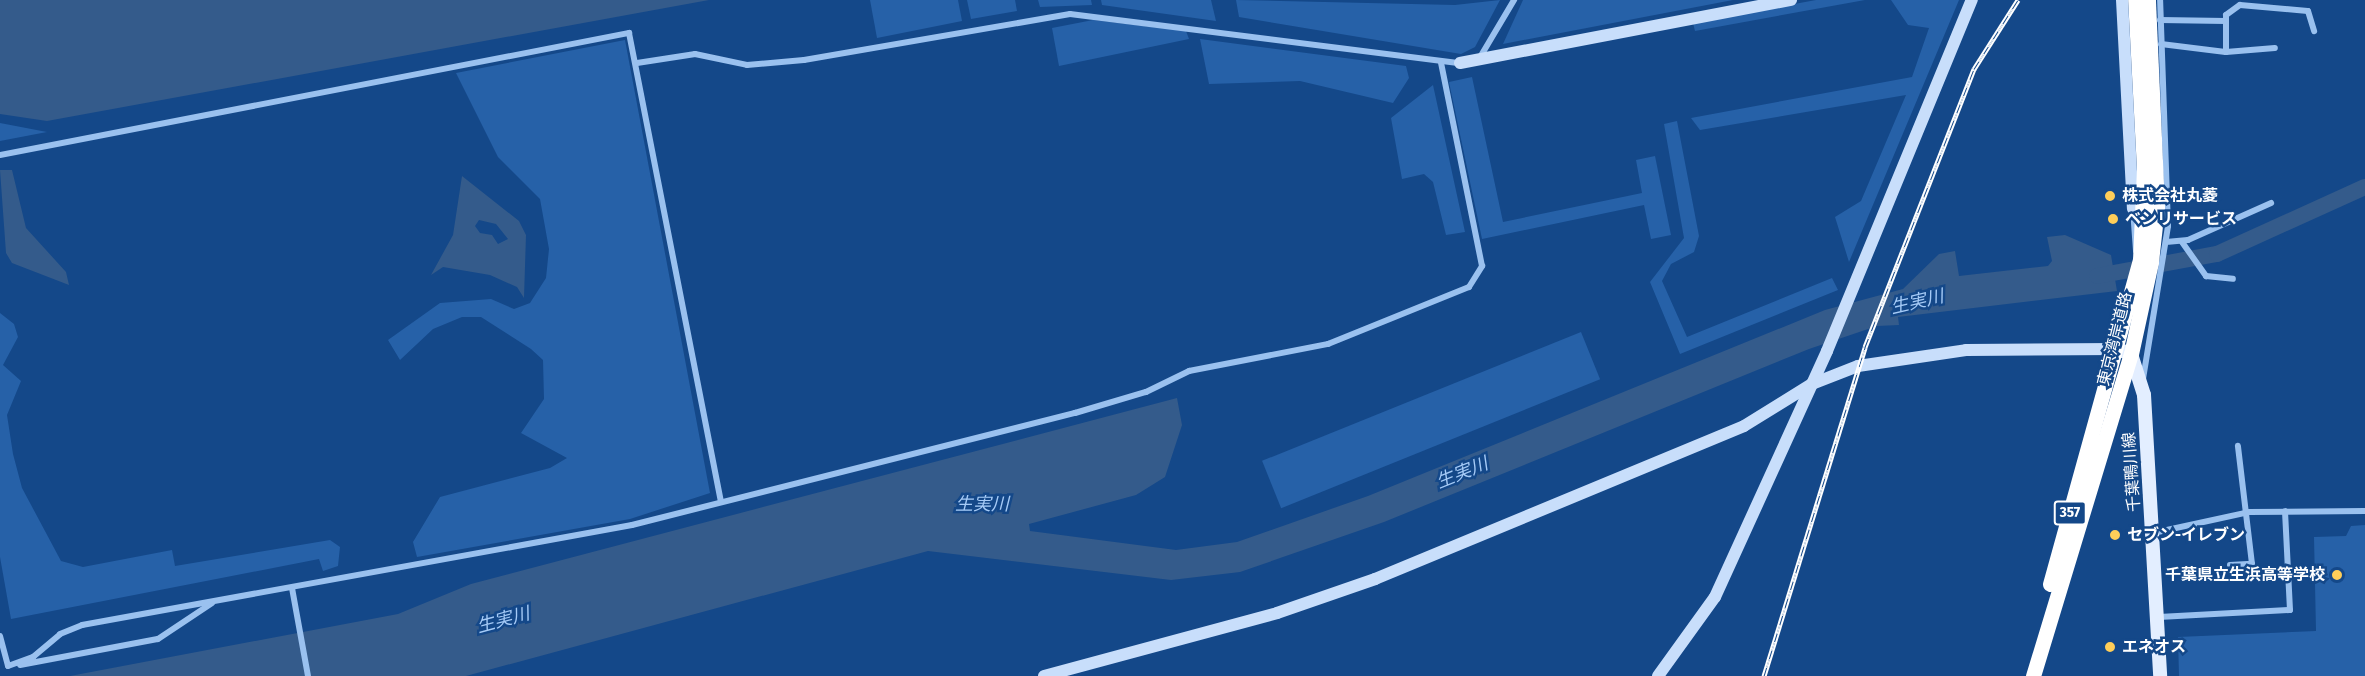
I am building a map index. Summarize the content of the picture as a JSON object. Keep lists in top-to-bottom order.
{
  "streets": {
    "highway": ["東京湾岸道路", "357"],
    "main road": ["千葉鴨川線"]
  },
  "crossings": [
    ["東京湾岸道路", "千葉鴨川線"]
  ],
  "water": ["生実川"],
  "places": [
    "株式会社丸菱",
    "ベンリサービス",
    "セブン-イレブン",
    "千葉県立生浜高等学校",
    "エネオス"
  ]
}
